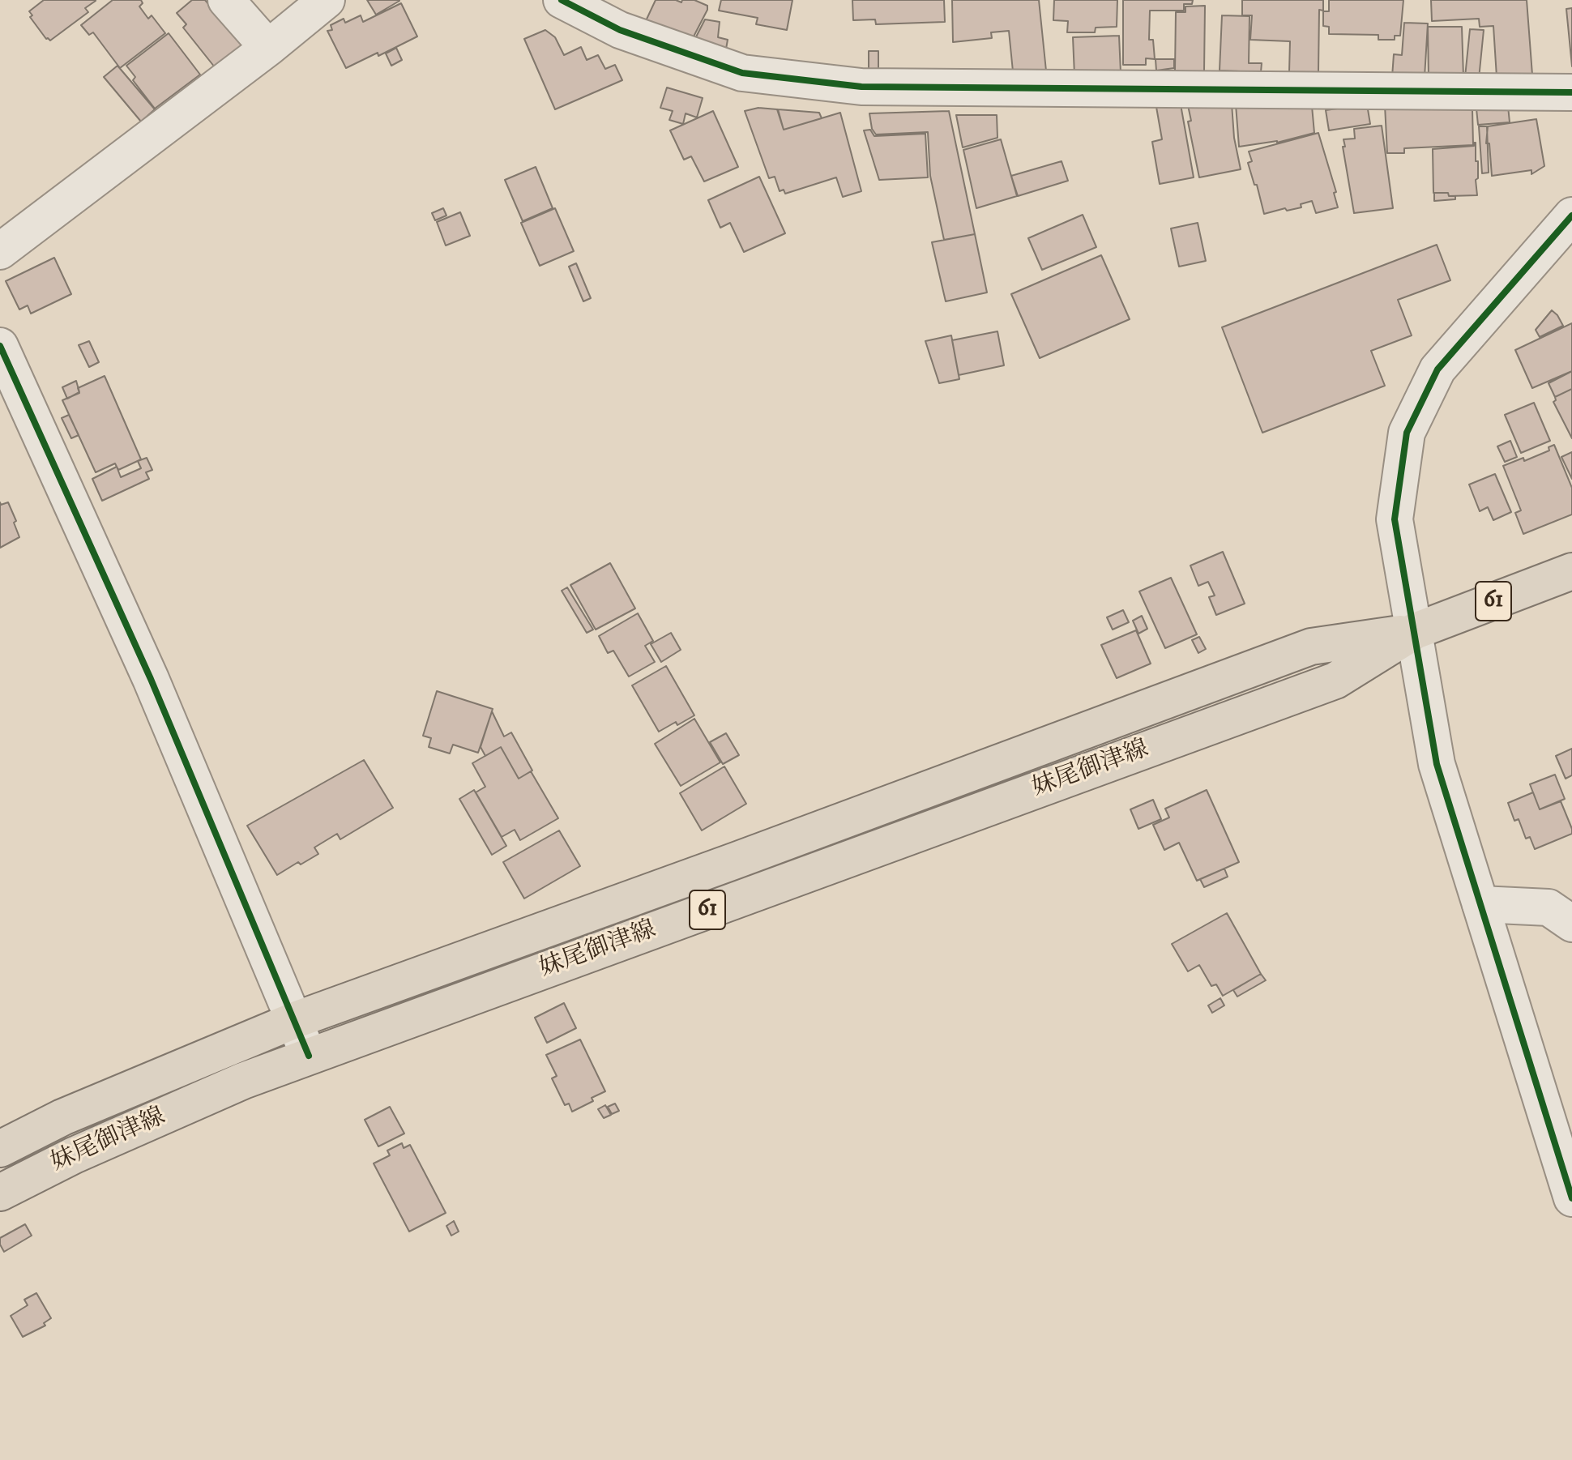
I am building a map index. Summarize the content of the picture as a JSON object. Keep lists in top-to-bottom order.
{
  "streets": {
    "main road": ["61", "妹尾御津線"]
  }
}
